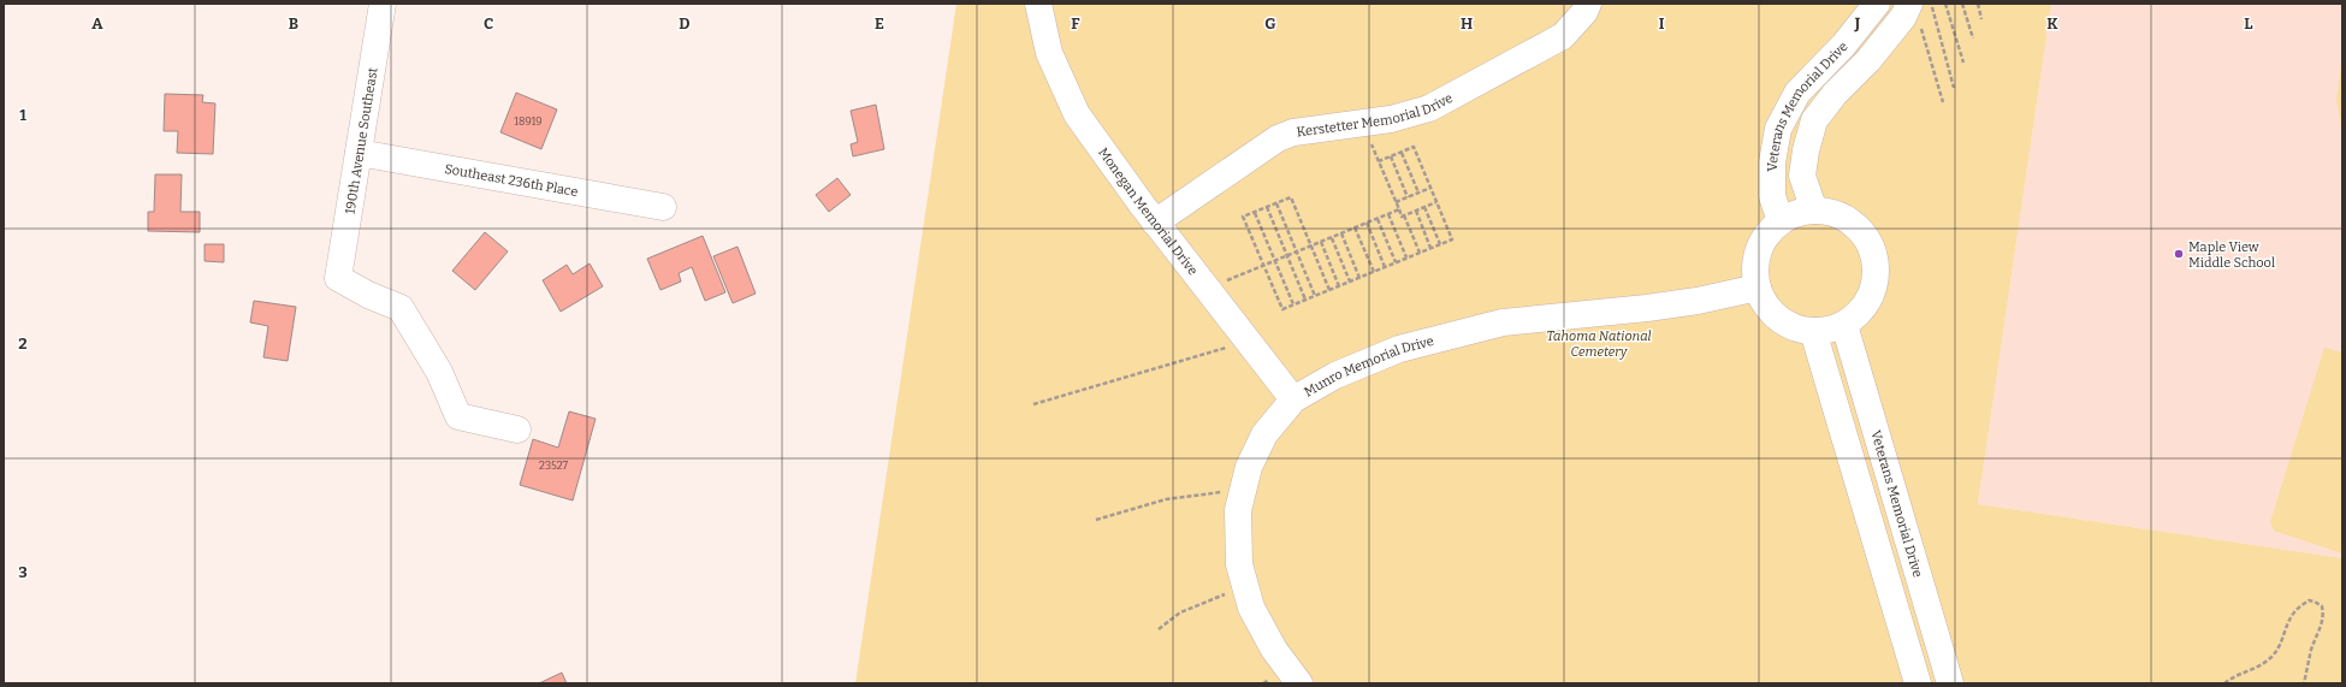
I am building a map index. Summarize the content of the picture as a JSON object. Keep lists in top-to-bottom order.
{
  "streets": {
    "street": [
      "Veterans Memorial Drive",
      "Kerstetter Memorial Drive",
      "190th Avenue Southeast",
      "Southeast 236th Place",
      "Monegan Memorial Drive",
      "Munro Memorial Drive"
    ]
  },
  "crossings": [
    ["Veterans Memorial Drive", "Munro Memorial Drive"],
    ["Kerstetter Memorial Drive", "Monegan Memorial Drive"],
    ["190th Avenue Southeast", "Southeast 236th Place"],
    ["Monegan Memorial Drive", "Munro Memorial Drive"]
  ],
  "parks": ["Tahoma National Cemetery"],
  "places": ["Maple View Middle School"],
  "house_numbers": ["18919", "23527"],
  "grid": {
    "columns": [
      "A",
      "B",
      "C",
      "D",
      "E",
      "F",
      "G",
      "H",
      "I",
      "J",
      "K",
      "L"
    ],
    "rows": ["1", "2", "3"]
  }
}
